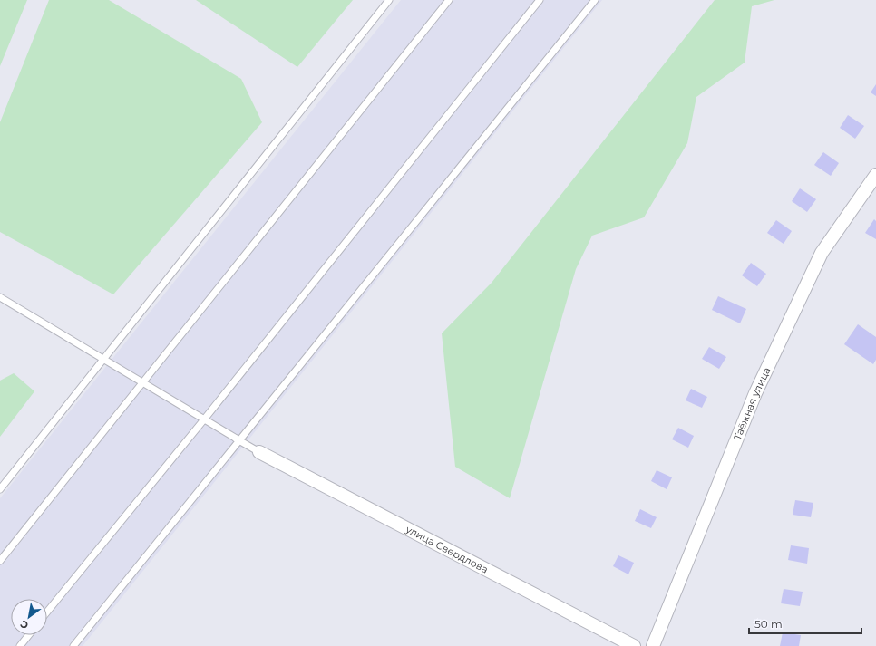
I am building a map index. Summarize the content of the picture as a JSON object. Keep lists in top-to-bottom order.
{
  "streets": {
    "street": ["Таёжная улица", "улица Свердлова"]
  },
  "scale_bar": "50 m",
  "north": "bottom left"
}
